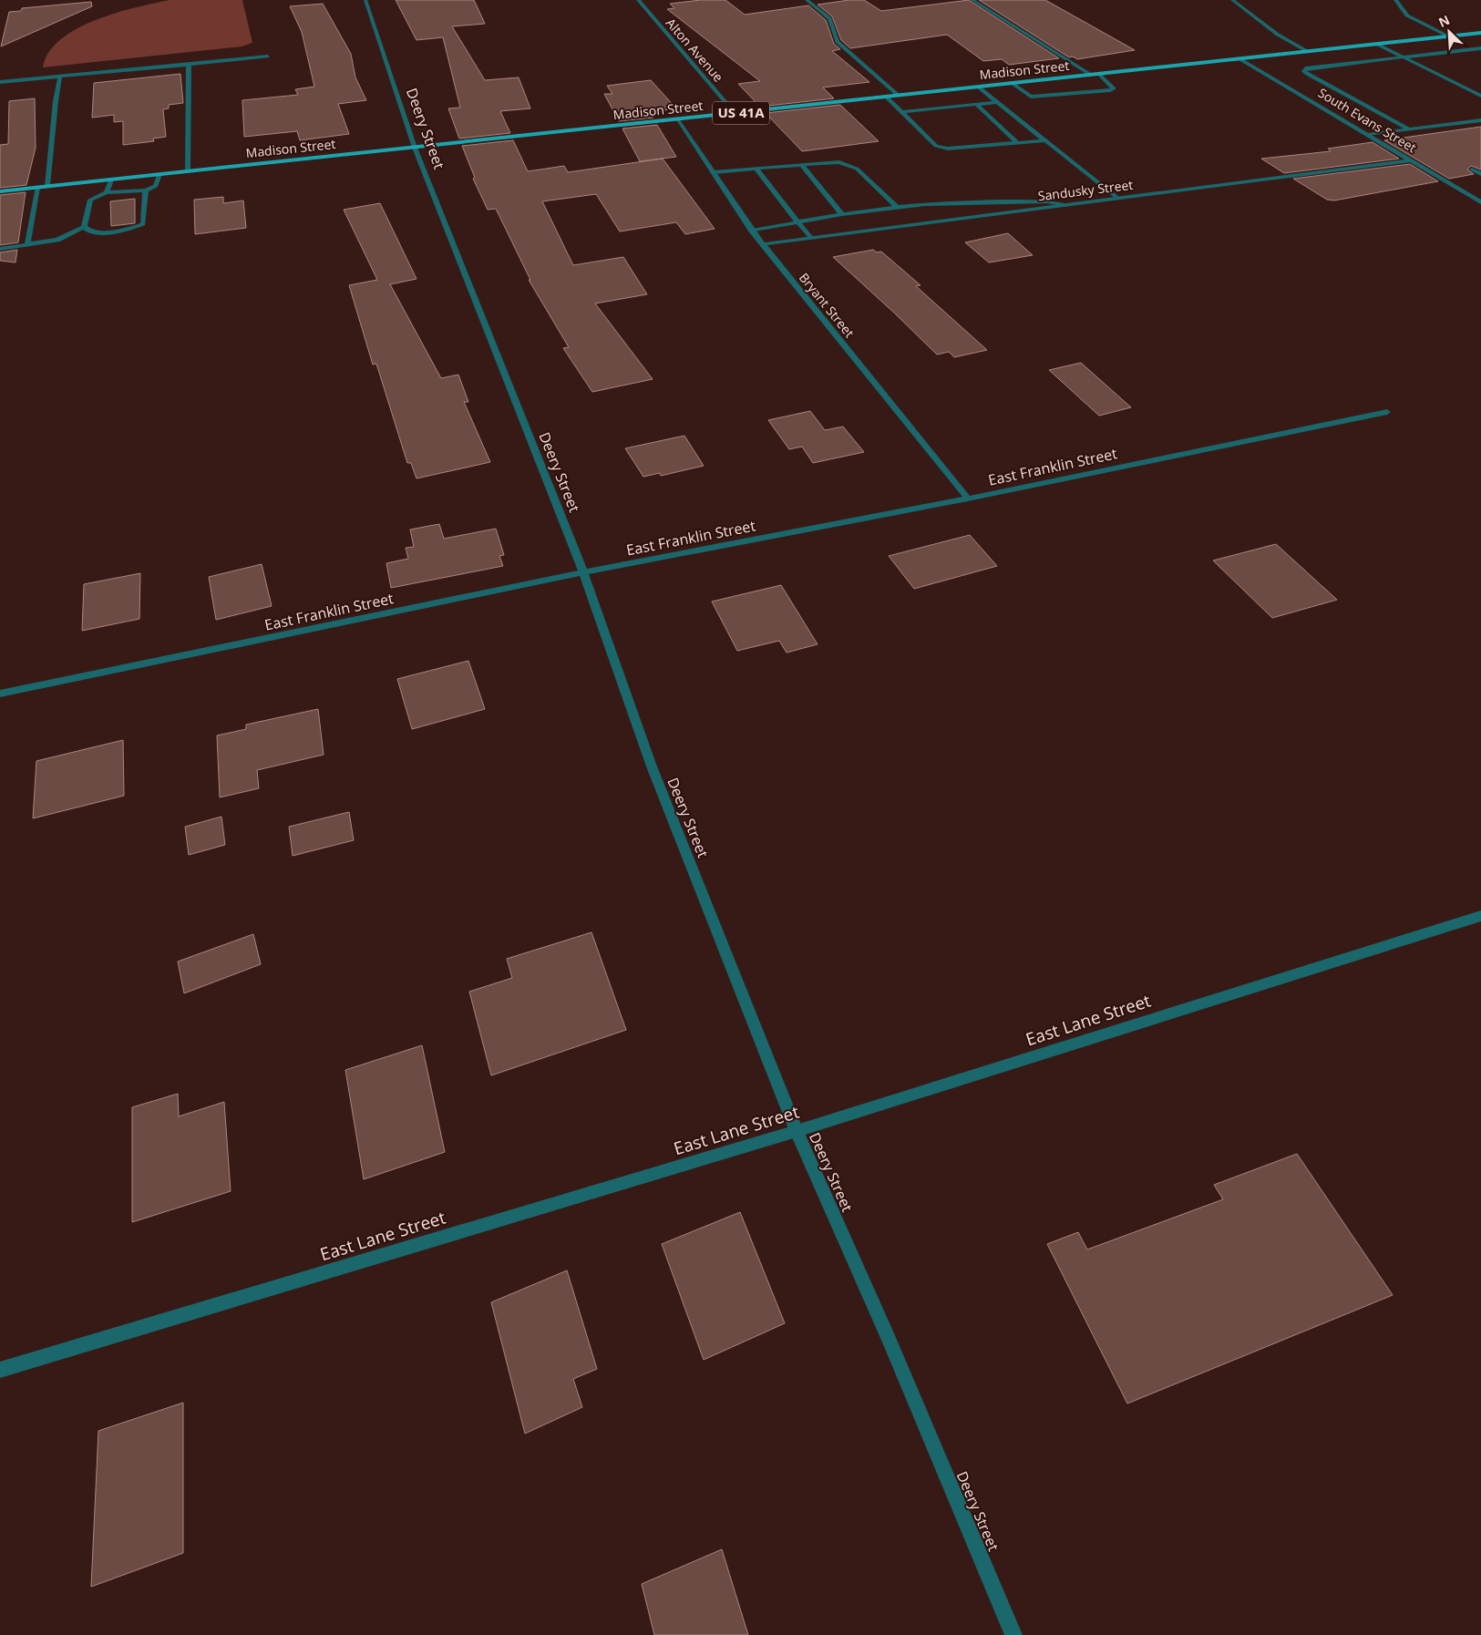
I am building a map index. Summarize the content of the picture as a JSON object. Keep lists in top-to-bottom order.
{
  "streets": {
    "main road": ["Madison Street", "US 41A"],
    "street": [
      "Alton Avenue",
      "South Evans Street",
      "Deery Street",
      "Sandusky Street",
      "Bryant Street",
      "East Franklin Street",
      "East Lane Street"
    ]
  },
  "crossings": [
    ["Alton Avenue", "Madison Street"],
    ["Madison Street", "South Evans Street"],
    ["Madison Street", "Deery Street"],
    ["Madison Street", "Bryant Street"],
    ["South Evans Street", "Sandusky Street"],
    ["Deery Street", "East Franklin Street"],
    ["Deery Street", "East Lane Street"],
    ["Sandusky Street", "Bryant Street"],
    ["Bryant Street", "East Franklin Street"]
  ],
  "north": "top left"
}
